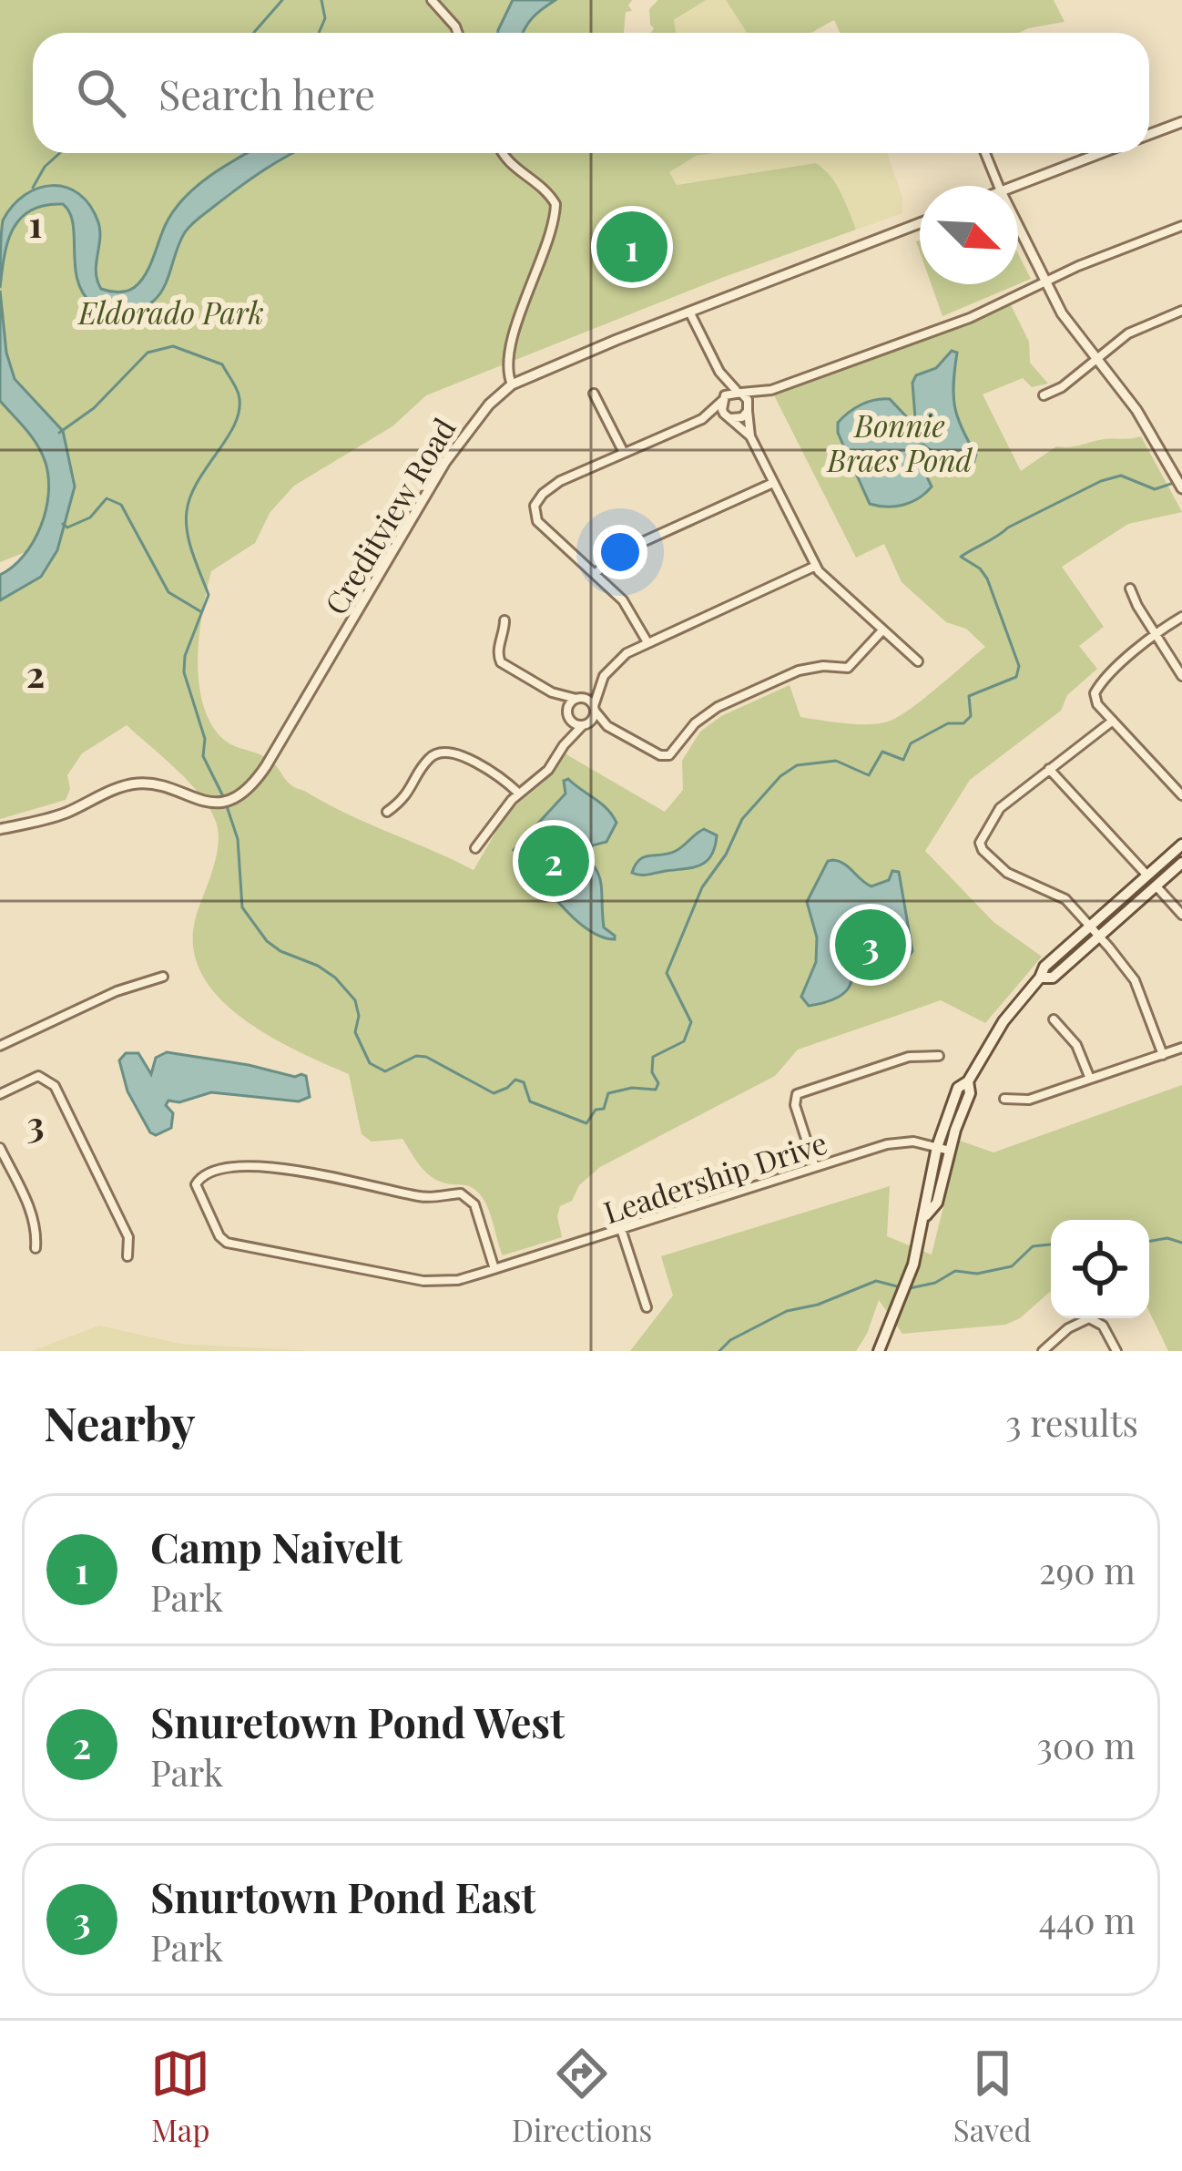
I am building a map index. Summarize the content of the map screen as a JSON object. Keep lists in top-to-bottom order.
{
  "streets": {
    "street": ["Creditview Road", "Leadership Drive"]
  },
  "parks": ["Eldorado Park", "Bonnie Braes Pond"],
  "north": "bottom right",
  "page": {
    "search": "Search here",
    "pins": ["1", "2", "3"],
    "heading": ["Nearby", "3 results"],
    "list": [
      {
        "mark": "1",
        "name": "Camp Naivelt",
        "note": "Park",
        "value": "290 m"
      },
      {
        "mark": "2",
        "name": "Snuretown Pond West",
        "note": "Park",
        "value": "300 m"
      },
      {
        "mark": "3",
        "name": "Snurtown Pond East",
        "note": "Park",
        "value": "440 m"
      }
    ],
    "nav": ["Map", "Directions", "Saved"]
  },
  "grid": {
    "rows": ["1", "2", "3"]
  }
}
